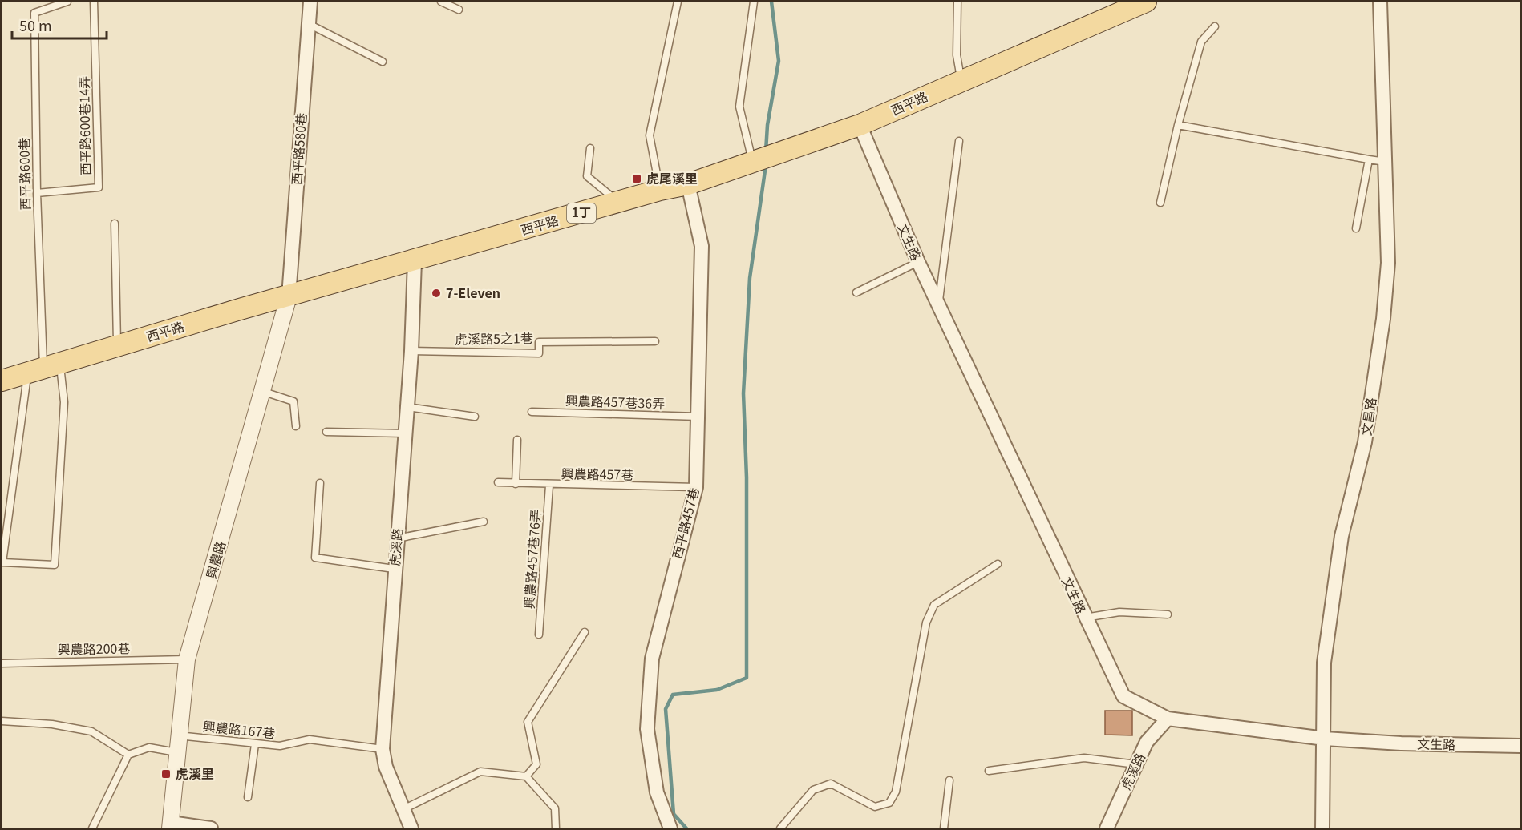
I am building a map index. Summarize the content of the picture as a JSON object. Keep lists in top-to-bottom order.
{
  "streets": {
    "main road": ["西平路", "1丁"],
    "street": [
      "西平路580巷",
      "文生路",
      "文昌路",
      "西平路457巷",
      "虎溪路",
      "興農路"
    ],
    "lane": [
      "西平路600巷14弄",
      "西平路600巷",
      "虎溪路5之1巷",
      "興農路457巷36弄",
      "興農路457巷",
      "興農路457巷76弄",
      "興農路200巷",
      "興農路167巷"
    ]
  },
  "crossings": [
    ["西平路", "西平路580巷"],
    ["西平路", "西平路600巷"],
    ["西平路", "文生路"],
    ["西平路", "西平路457巷"],
    ["西平路", "虎溪路"],
    ["西平路", "興農路"],
    ["西平路600巷14弄", "西平路600巷"],
    ["西平路580巷", "興農路"],
    ["文生路", "文昌路"],
    ["文生路", "虎溪路"],
    ["虎溪路5之1巷", "虎溪路"],
    ["興農路457巷36弄", "西平路457巷"],
    ["興農路457巷", "西平路457巷"],
    ["興農路457巷", "興農路457巷76弄"],
    ["虎溪路", "興農路167巷"],
    ["興農路", "興農路200巷"],
    ["興農路", "興農路167巷"]
  ],
  "places": {
    "transit": ["虎尾溪里", "虎溪里"],
    "other": ["7-Eleven"]
  },
  "scale_bar": "50 m"
}
